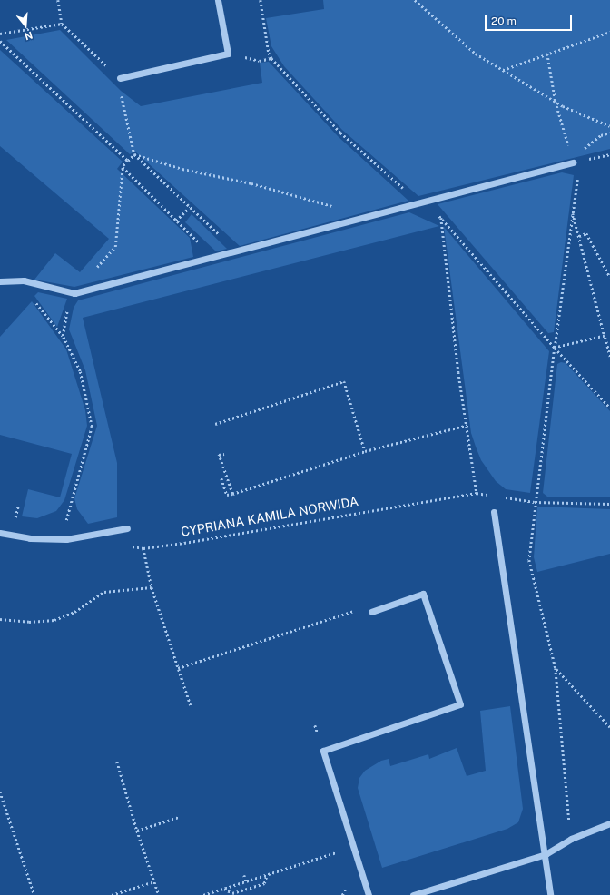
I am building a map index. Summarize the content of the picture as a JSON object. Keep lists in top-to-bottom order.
{
  "streets": {
    "path": ["CYPRIANA KAMILA NORWIDA"]
  },
  "scale_bar": "20 m",
  "north": "bottom"
}
